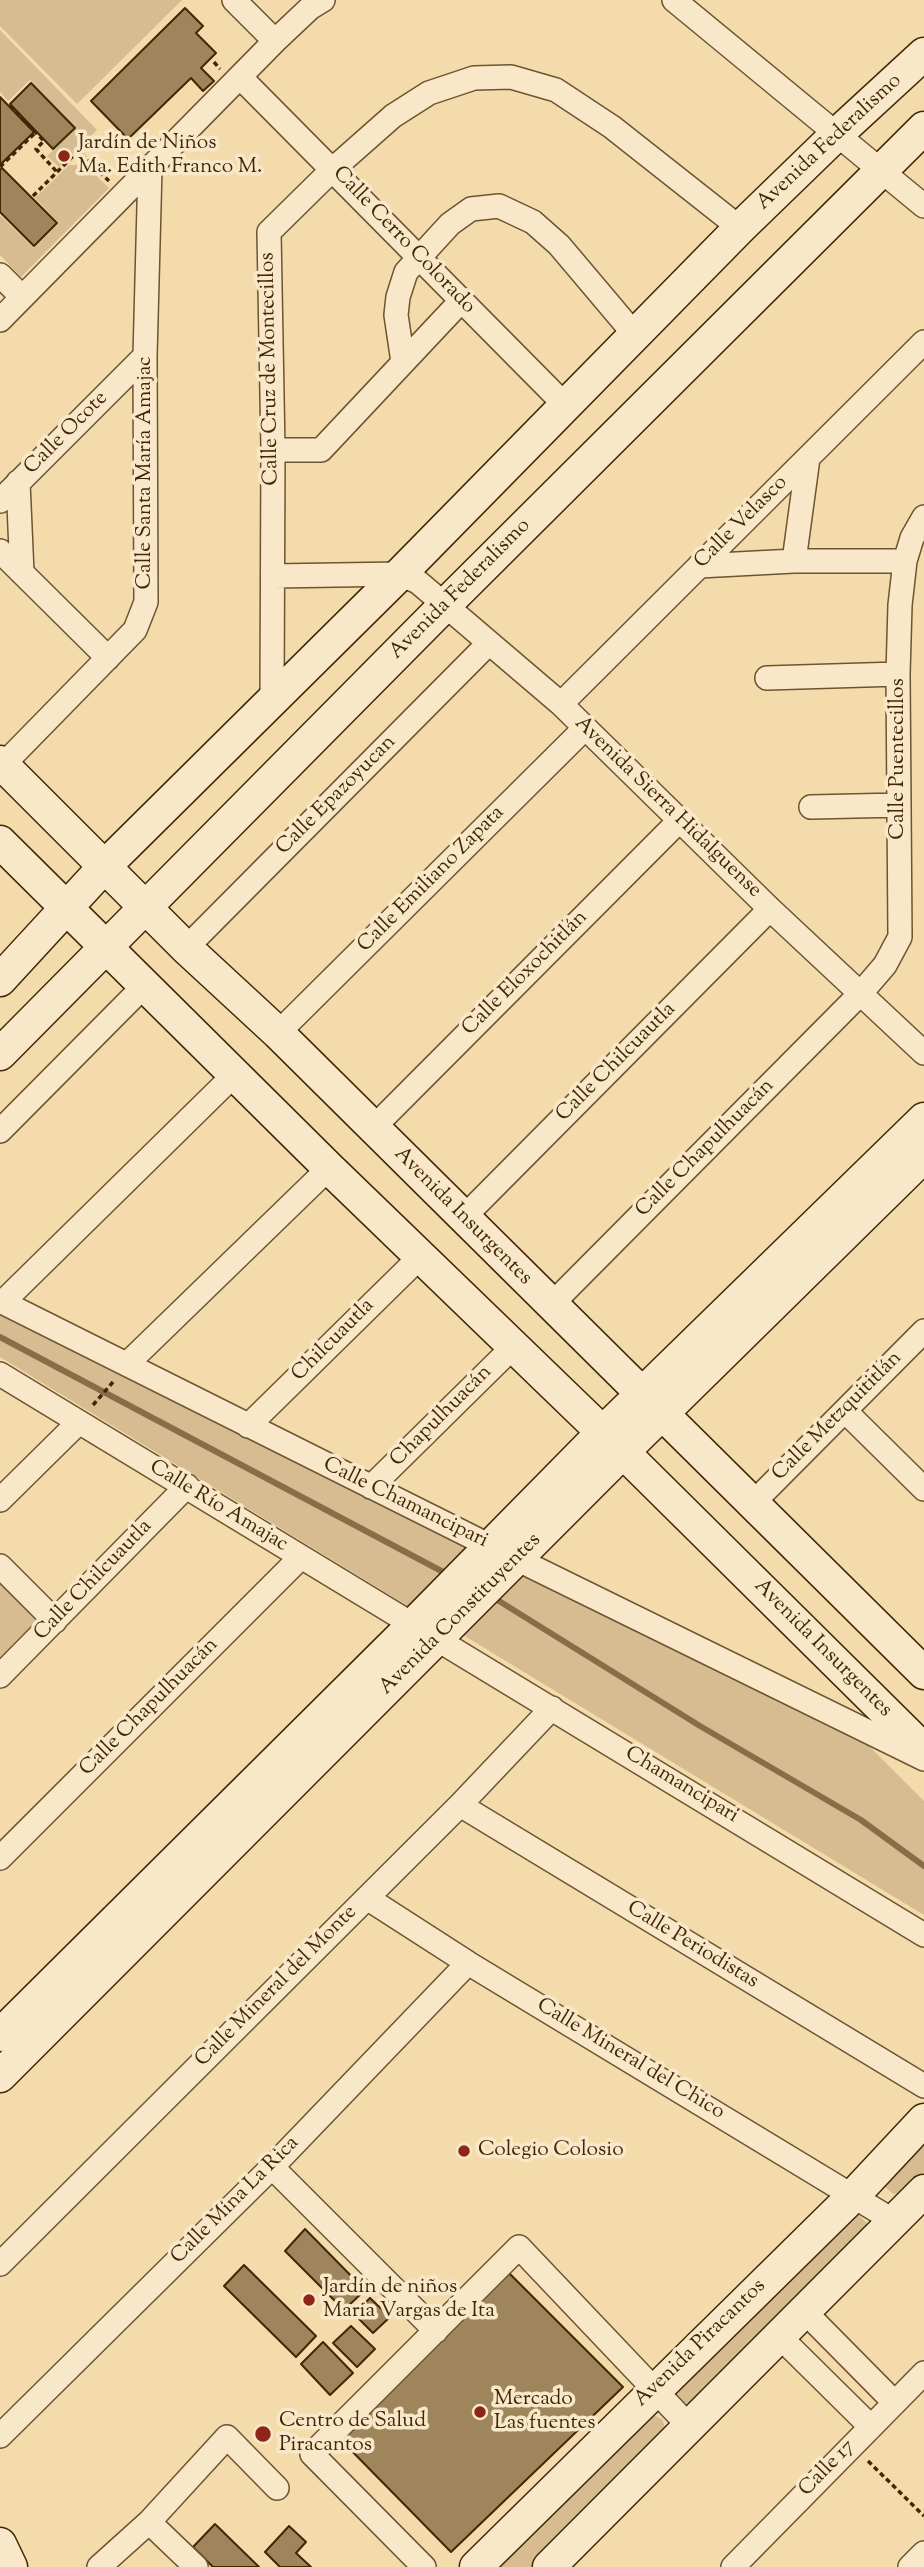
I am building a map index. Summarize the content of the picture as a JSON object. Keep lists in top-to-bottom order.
{
  "streets": {
    "street": [
      "Avenida Federalismo",
      "Calle Cerro Colorado",
      "Calle Cruz de Montecillos",
      "Calle Ocote",
      "Calle Santa María Amajac",
      "Calle Velasco",
      "Calle Puentecillos",
      "Calle Epazoyucan",
      "Avenida Sierra Hidalguense",
      "Calle Emiliano Zapata",
      "Calle Eloxochitlán",
      "Calle Chilcuautla",
      "Calle Chapulhuacán",
      "Avenida Insurgentes",
      "Chilcuautla",
      "Chapulhuacán",
      "Calle Metzquititlán",
      "Calle Chamancipari",
      "Calle Río Amajac",
      "Avenida Constituyentes",
      "Chamancipari",
      "Calle Periodistas",
      "Calle Mineral del Monte",
      "Calle Mineral del Chico",
      "Calle Mina La Rica",
      "Avenida Piracantos",
      "Calle 17"
    ]
  },
  "crossings": [
    ["Avenida Federalismo", "Calle Cerro Colorado"],
    ["Avenida Federalismo", "Calle Cruz de Montecillos"],
    ["Avenida Federalismo", "Avenida Sierra Hidalguense"],
    ["Avenida Federalismo", "Avenida Insurgentes"],
    ["Calle Cerro Colorado", "Calle Cruz de Montecillos"],
    ["Calle Ocote", "Calle Santa María Amajac"],
    ["Calle Santa María Amajac", "Avenida Insurgentes"],
    ["Calle Velasco", "Avenida Sierra Hidalguense"],
    ["Calle Puentecillos", "Avenida Sierra Hidalguense"],
    ["Calle Puentecillos", "Calle Chapulhuacán"],
    ["Calle Epazoyucan", "Avenida Sierra Hidalguense"],
    ["Calle Epazoyucan", "Avenida Insurgentes"],
    ["Avenida Sierra Hidalguense", "Calle Emiliano Zapata"],
    ["Avenida Sierra Hidalguense", "Calle Eloxochitlán"],
    ["Avenida Sierra Hidalguense", "Calle Chilcuautla"],
    ["Avenida Sierra Hidalguense", "Calle Chapulhuacán"],
    ["Calle Emiliano Zapata", "Avenida Insurgentes"],
    ["Calle Eloxochitlán", "Avenida Insurgentes"],
    ["Calle Chilcuautla", "Avenida Insurgentes"],
    ["Calle Chilcuautla", "Calle Río Amajac"],
    ["Calle Chapulhuacán", "Avenida Insurgentes"],
    ["Calle Chapulhuacán", "Calle Río Amajac"],
    ["Avenida Insurgentes", "Chilcuautla"],
    ["Avenida Insurgentes", "Chapulhuacán"],
    ["Avenida Insurgentes", "Calle Metzquititlán"],
    ["Avenida Insurgentes", "Avenida Constituyentes"],
    ["Chilcuautla", "Calle Chamancipari"],
    ["Chapulhuacán", "Calle Chamancipari"],
    ["Calle Chamancipari", "Avenida Constituyentes"],
    ["Calle Río Amajac", "Avenida Constituyentes"],
    ["Calle Río Amajac", "Chamancipari"],
    ["Avenida Constituyentes", "Chamancipari"],
    ["Chamancipari", "Calle Mineral del Monte"],
    ["Calle Periodistas", "Calle Mineral del Monte"],
    ["Calle Mineral del Monte", "Calle Mineral del Chico"],
    ["Calle Mineral del Chico", "Calle Mina La Rica"],
    ["Calle Mineral del Chico", "Avenida Piracantos"]
  ],
  "places": [
    "Jardín de Niños Ma. Edith Franco M.",
    "Colegio Colosio",
    "Jardín de niños Maria Vargas de Ita",
    "Mercado Las fuentes",
    "Centro de Salud Piracantos"
  ]
}
